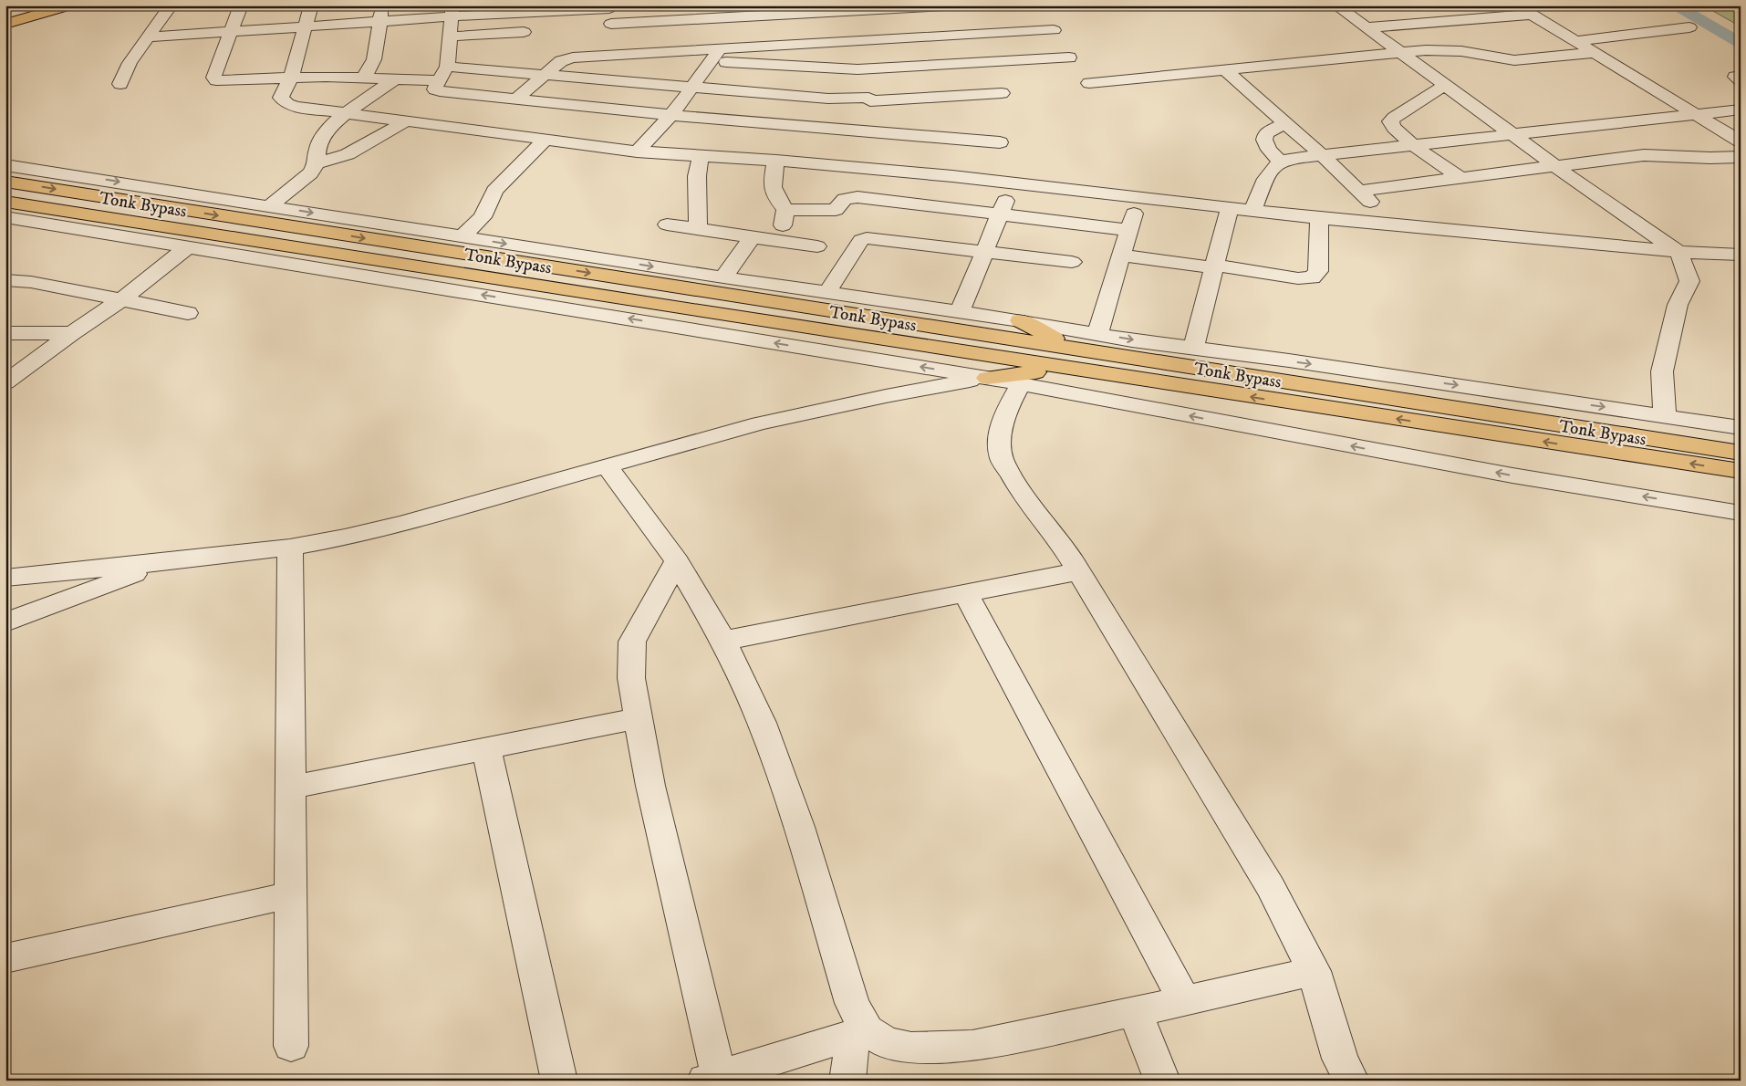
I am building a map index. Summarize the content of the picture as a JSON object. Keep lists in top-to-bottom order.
{
  "streets": {
    "main road": ["Tonk Bypass"]
  }
}
